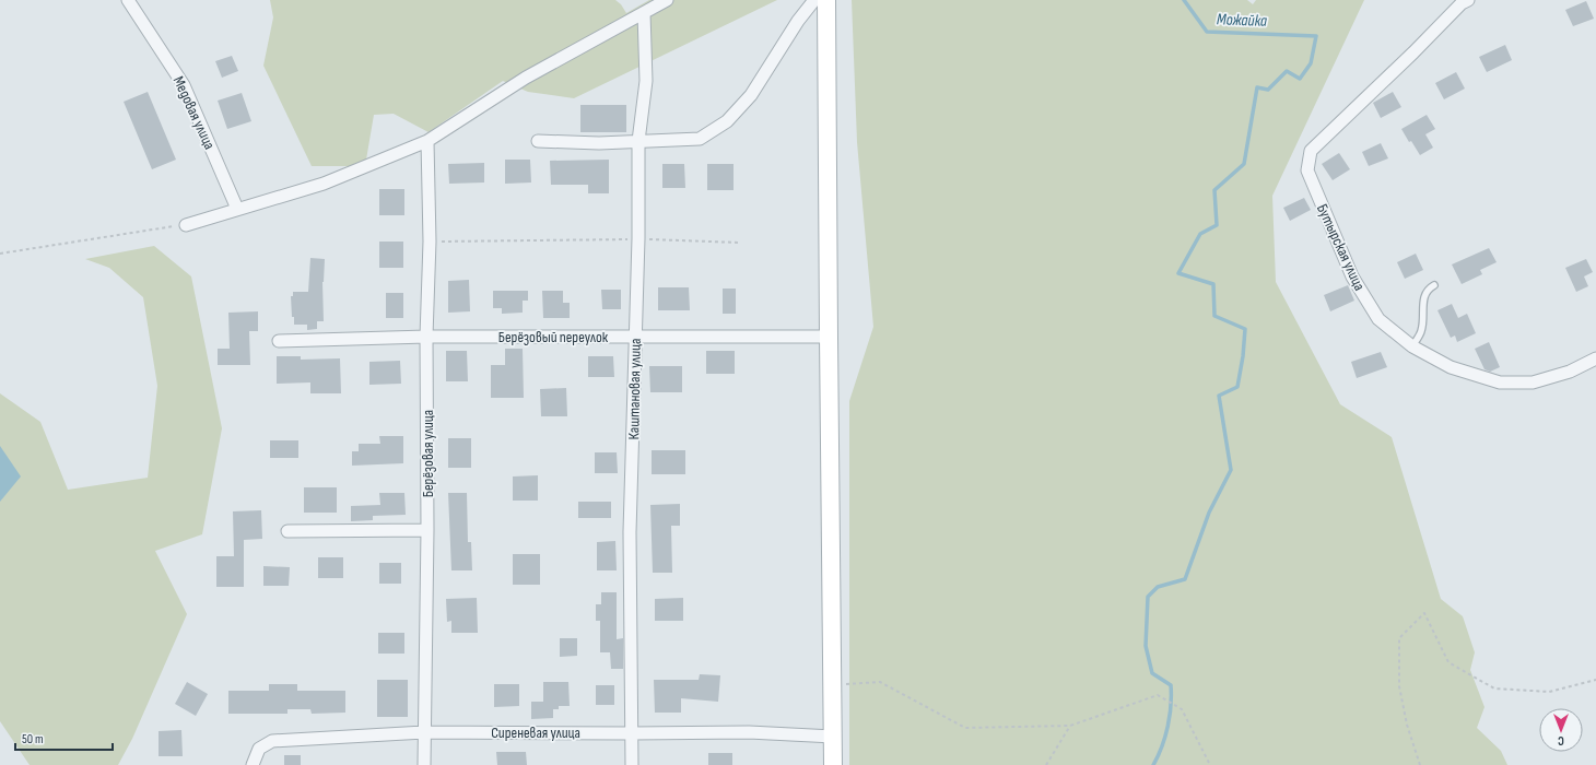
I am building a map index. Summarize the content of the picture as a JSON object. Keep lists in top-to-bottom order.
{
  "streets": {
    "street": [
      "Медовая улица",
      "Бутырская улица",
      "Берёзовый переулок",
      "Каштановая улица",
      "Берёзовая улица",
      "Сиреневая улица"
    ]
  },
  "crossings": [
    ["Берёзовый переулок", "Каштановая улица"],
    ["Берёзовый переулок", "Берёзовая улица"],
    ["Каштановая улица", "Сиреневая улица"],
    ["Берёзовая улица", "Сиреневая улица"]
  ],
  "water": ["Можайка"],
  "scale_bar": "50 m",
  "north": "bottom"
}
